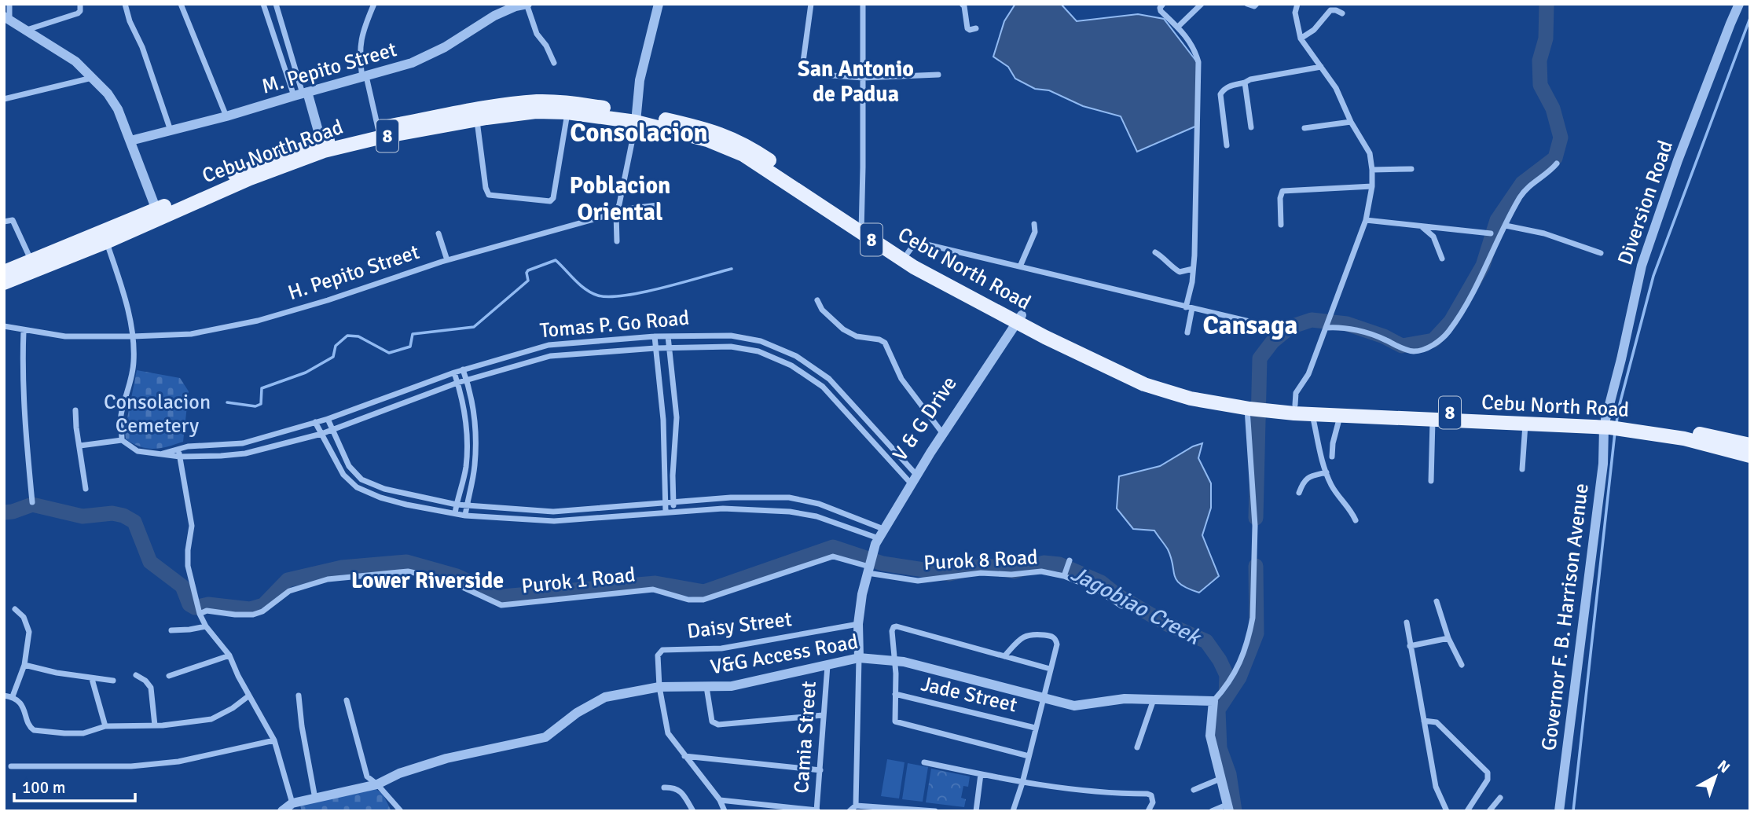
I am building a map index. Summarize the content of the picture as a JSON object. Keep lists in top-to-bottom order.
{
  "streets": {
    "main road": ["8", "Cebu North Road"],
    "street": [
      "M. Pepito Street",
      "Diversion Road",
      "H. Pepito Street",
      "Tomas P. Go Road",
      "V & G Drive",
      "Purok 8 Road",
      "Purok 1 Road",
      "Governor F. B. Harrison Avenue",
      "Daisy Street",
      "V&G Access Road",
      "Jade Street",
      "Camia Street"
    ]
  },
  "crossings": [
    ["Cebu North Road", "Diversion Road"],
    ["Cebu North Road", "V & G Drive"],
    ["Cebu North Road", "Governor F. B. Harrison Avenue"],
    ["Diversion Road", "Governor F. B. Harrison Avenue"],
    ["Tomas P. Go Road", "V & G Drive"],
    ["V & G Drive", "Purok 8 Road"],
    ["V & G Drive", "Purok 1 Road"],
    ["V & G Drive", "Daisy Street"],
    ["V & G Drive", "V&G Access Road"],
    ["Purok 8 Road", "Purok 1 Road"],
    ["Daisy Street", "V&G Access Road"],
    ["V&G Access Road", "Camia Street"]
  ],
  "districts": [
    "San Antonio de Padua",
    "Consolacion",
    "Poblacion Oriental",
    "Cansaga",
    "Lower Riverside"
  ],
  "water": ["Jagobiao Creek"],
  "parks": ["Consolacion Cemetery"],
  "scale_bar": "100 m",
  "north": "top right"
}
